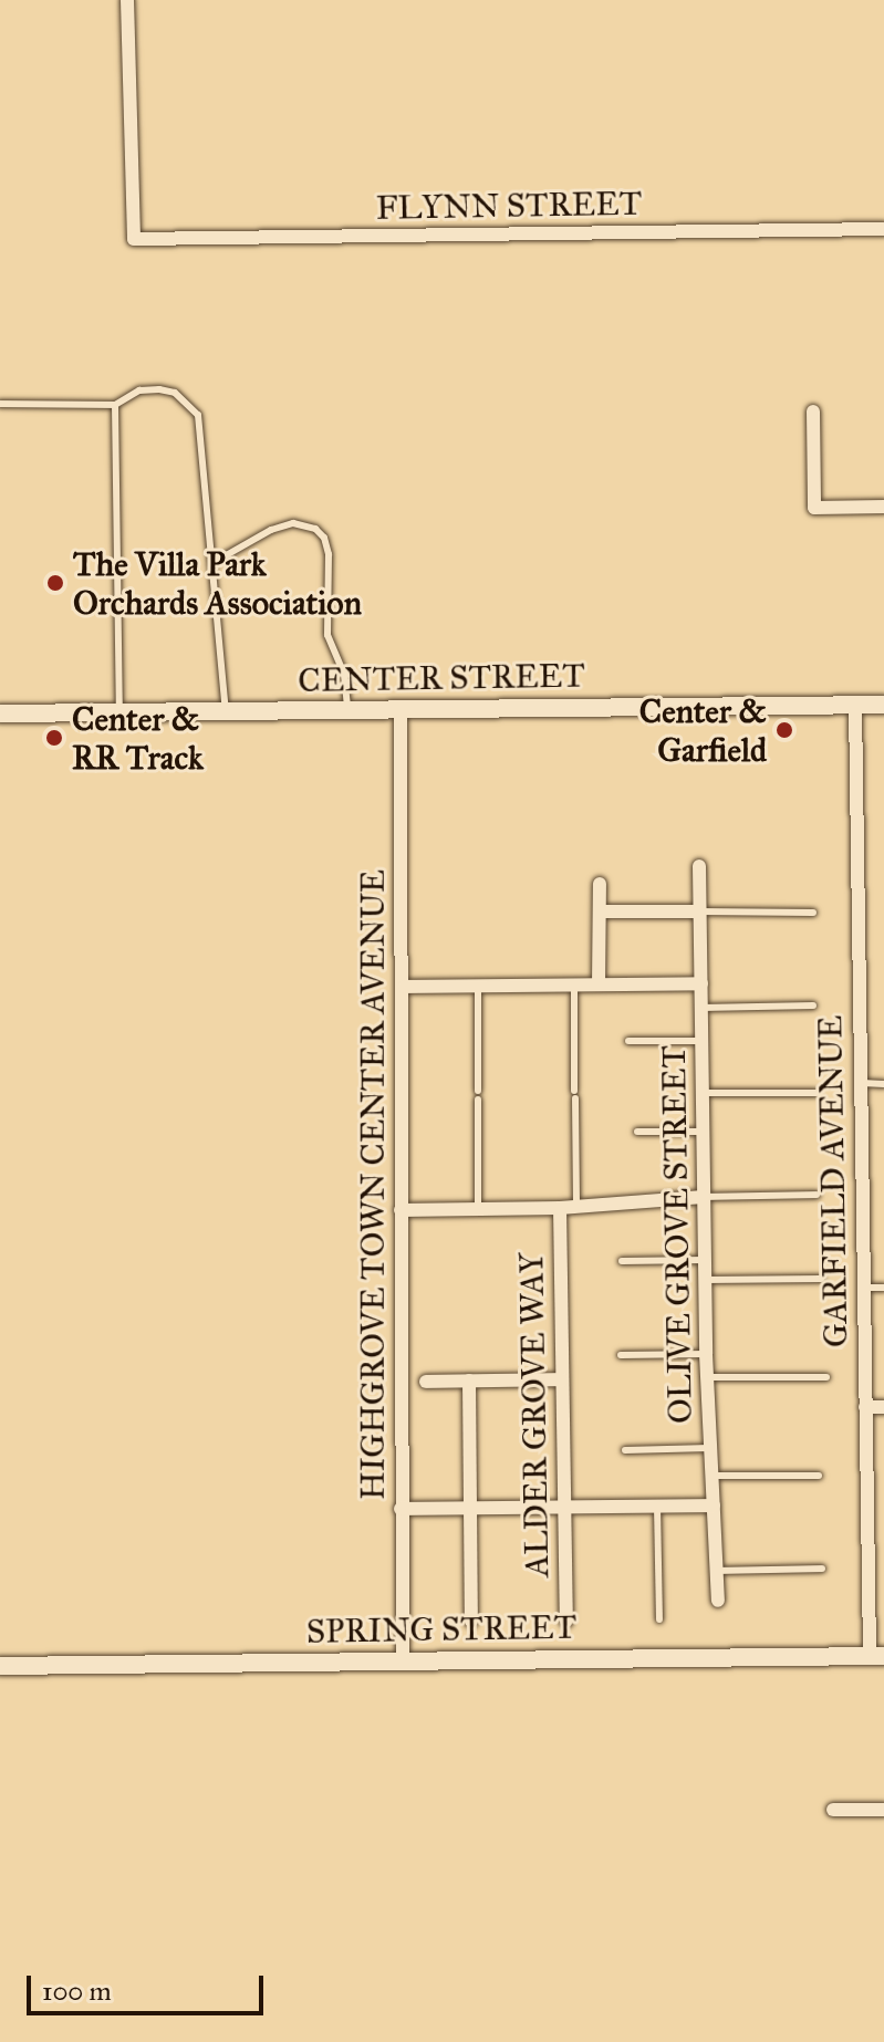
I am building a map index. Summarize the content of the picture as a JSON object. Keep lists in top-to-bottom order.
{
  "streets": {
    "main road": ["CENTER STREET", "SPRING STREET"],
    "street": [
      "FLYNN STREET",
      "GARFIELD AVENUE",
      "HIGHGROVE TOWN CENTER AVENUE",
      "OLIVE GROVE STREET",
      "ALDER GROVE WAY"
    ]
  },
  "crossings": [
    ["CENTER STREET", "GARFIELD AVENUE"],
    ["CENTER STREET", "HIGHGROVE TOWN CENTER AVENUE"],
    ["GARFIELD AVENUE", "SPRING STREET"],
    ["HIGHGROVE TOWN CENTER AVENUE", "SPRING STREET"]
  ],
  "places": ["The Villa Park Orchards Association", "Center & Garfield", "Center & RR Track"],
  "scale_bar": "100 m"
}
